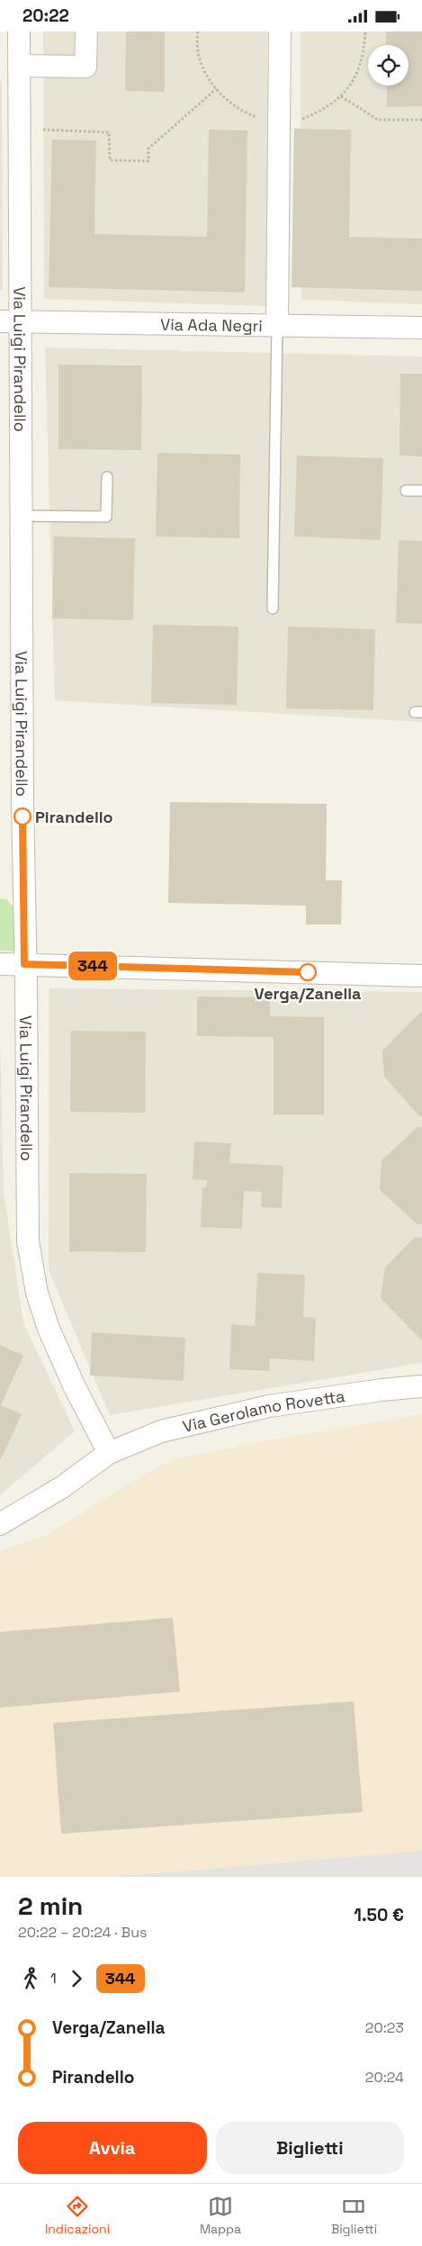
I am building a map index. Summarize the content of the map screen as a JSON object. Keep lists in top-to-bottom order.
{
  "streets": {
    "street": ["Via Ada Negri", "Via Luigi Pirandello", "Via Gerolamo Rovetta"]
  },
  "crossings": [
    ["Via Ada Negri", "Via Luigi Pirandello"],
    ["Via Luigi Pirandello", "Via Gerolamo Rovetta"]
  ],
  "places": ["Pirandello", "Verga/Zanella"],
  "lines": ["bus line 344"],
  "page": {
    "status": "20:22",
    "on_map": "344",
    "heading": ["2 min", "20:22 – 20:24 · Bus", "1.50 €"],
    "legs": ["1", "344"],
    "list": [
      {
        "name": "Verga/Zanella",
        "value": "20:23"
      },
      {
        "name": "Pirandello",
        "value": "20:24"
      }
    ],
    "buttons": ["Avvia", "Biglietti"],
    "tabs": ["Indicazioni", "Mappa", "Biglietti"]
  }
}
